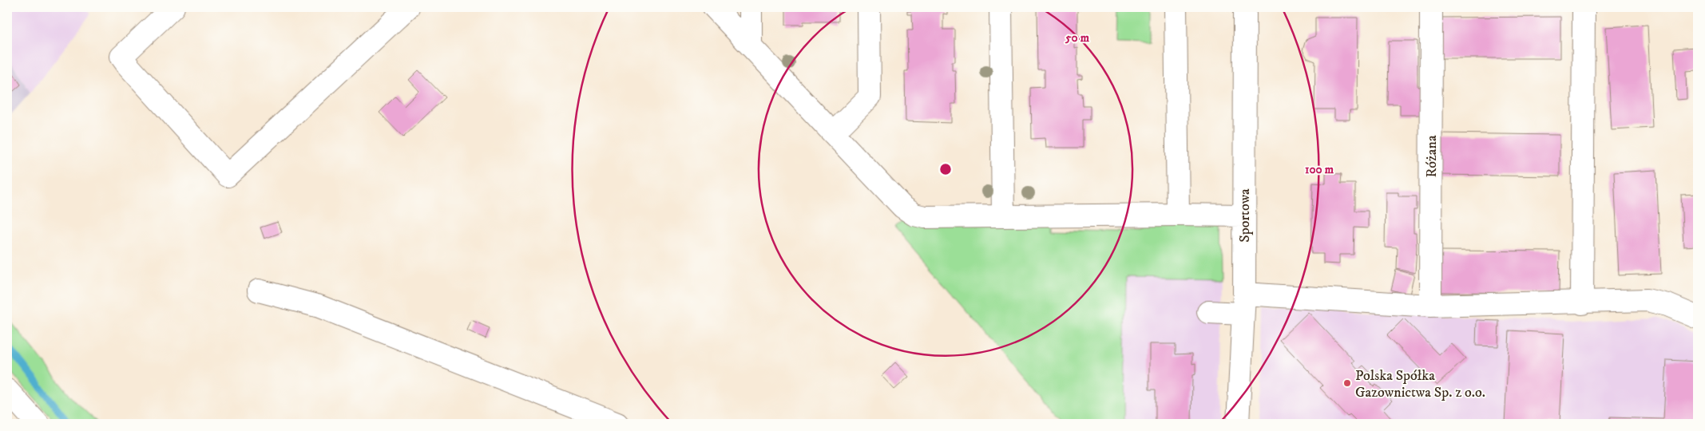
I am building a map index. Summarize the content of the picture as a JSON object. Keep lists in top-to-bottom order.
{
  "streets": {
    "street": ["Różana", "Sportowa"]
  },
  "places": ["Polska Spółka Gazownictwa Sp. z o.o."],
  "rings": ["50 m", "100 m"]
}
